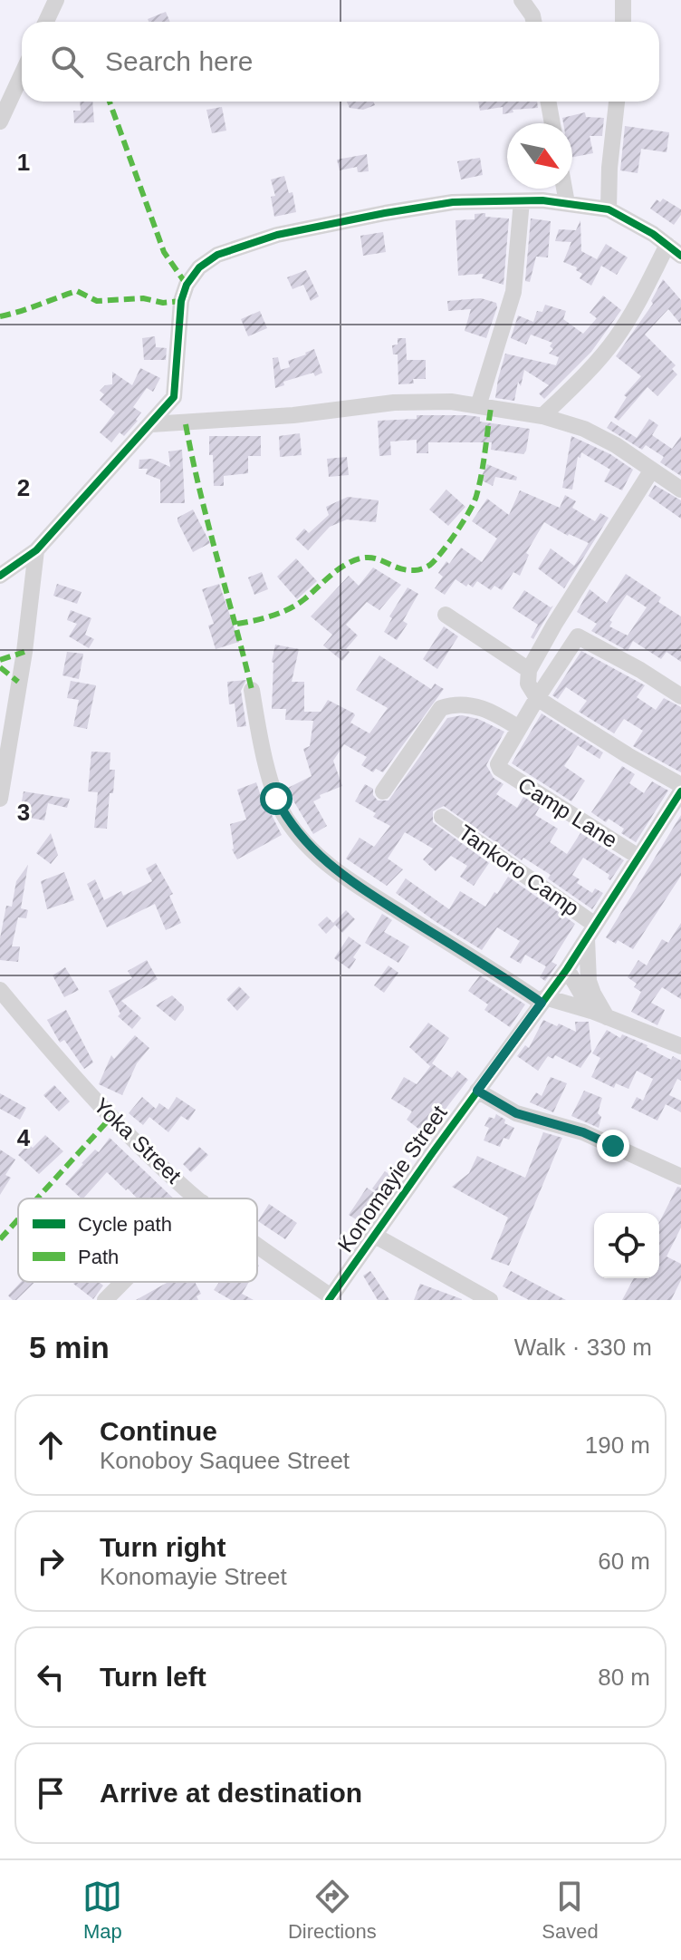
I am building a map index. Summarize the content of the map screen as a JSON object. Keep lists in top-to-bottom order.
{
  "streets": {
    "street": [
      "Camp Lane",
      "Tankoro Camp",
      "Yoka Street",
      "Konomayie Street"
    ]
  },
  "crossings": [
    ["Camp Lane", "Konomayie Street"],
    ["Tankoro Camp", "Konomayie Street"],
    ["Yoka Street", "Konomayie Street"]
  ],
  "legend": ["Cycle path", "Path"],
  "north": "bottom right",
  "page": {
    "search": "Search here",
    "heading": ["5 min", "Walk · 330 m"],
    "list": [
      ["Continue", "Konoboy Saquee Street", "190 m"],
      ["Turn right", "Konomayie Street", "60 m"],
      ["Turn left", "80 m"],
      "Arrive at destination"
    ],
    "nav": ["Map", "Directions", "Saved"]
  },
  "grid": {
    "rows": [
      "1",
      "2",
      "3",
      "4"
    ]
  }
}
